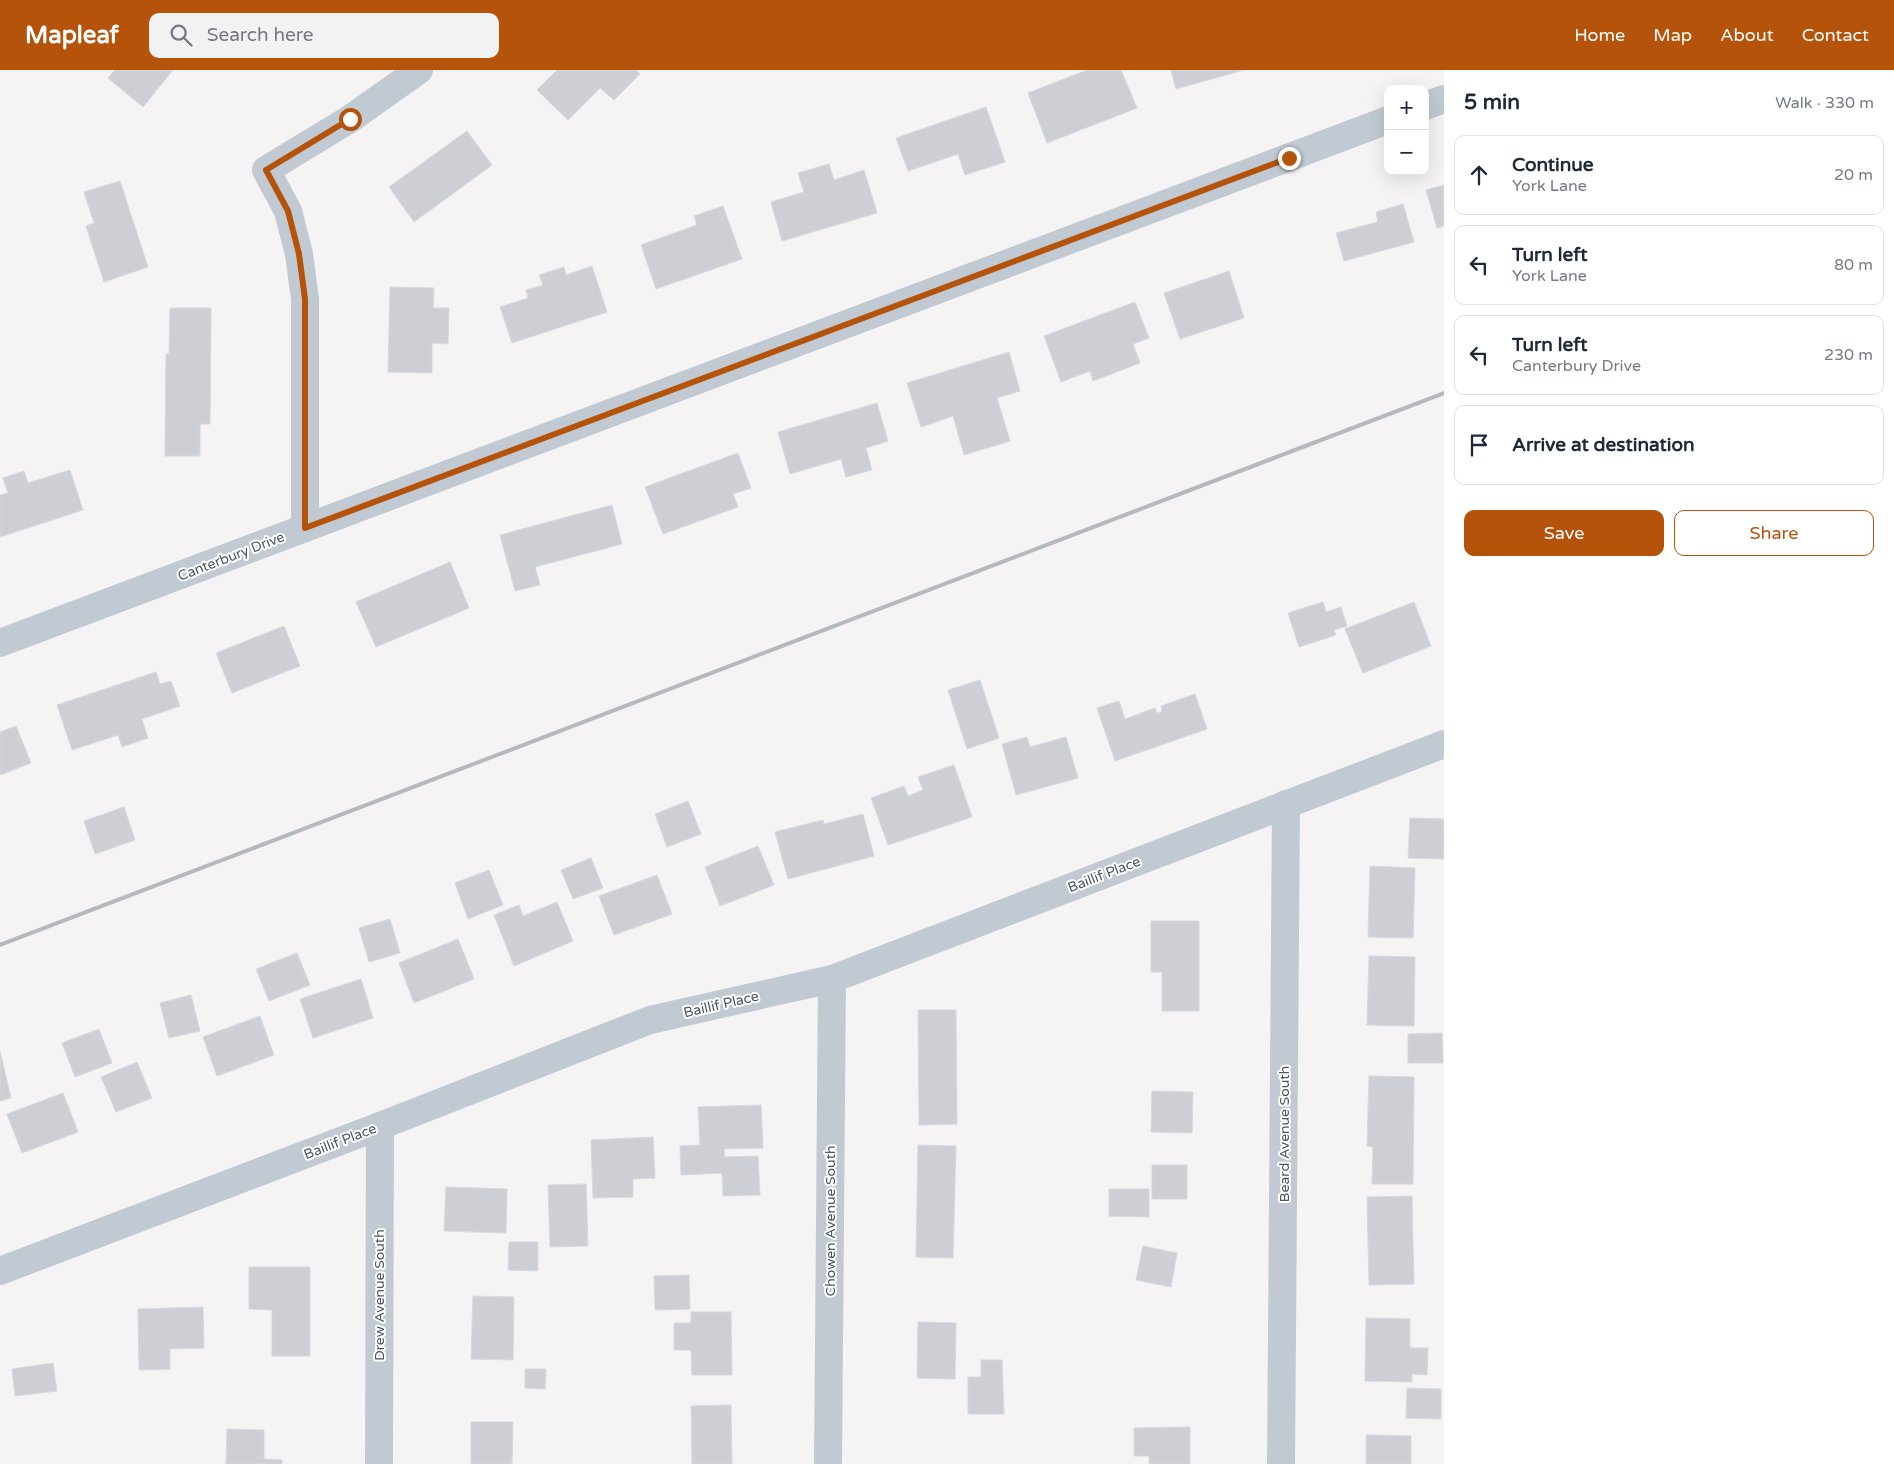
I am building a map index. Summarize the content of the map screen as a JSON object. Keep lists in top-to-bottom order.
{
  "streets": {
    "street": [
      "Canterbury Drive",
      "Baillif Place",
      "Beard Avenue South",
      "Chowen Avenue South",
      "Drew Avenue South"
    ]
  },
  "crossings": [
    ["Baillif Place", "Beard Avenue South"],
    ["Baillif Place", "Chowen Avenue South"],
    ["Baillif Place", "Drew Avenue South"]
  ],
  "page": {
    "header": "Mapleaf",
    "search": "Search here",
    "nav": [
      "Home",
      "Map",
      "About",
      "Contact"
    ],
    "heading": ["5 min", "Walk · 330 m"],
    "map_buttons": ["+", "−"],
    "list": [
      ["Continue", "York Lane", "20 m"],
      ["Turn left", "York Lane", "80 m"],
      ["Turn left", "Canterbury Drive", "230 m"],
      "Arrive at destination"
    ],
    "buttons": ["Save", "Share"]
  }
}
